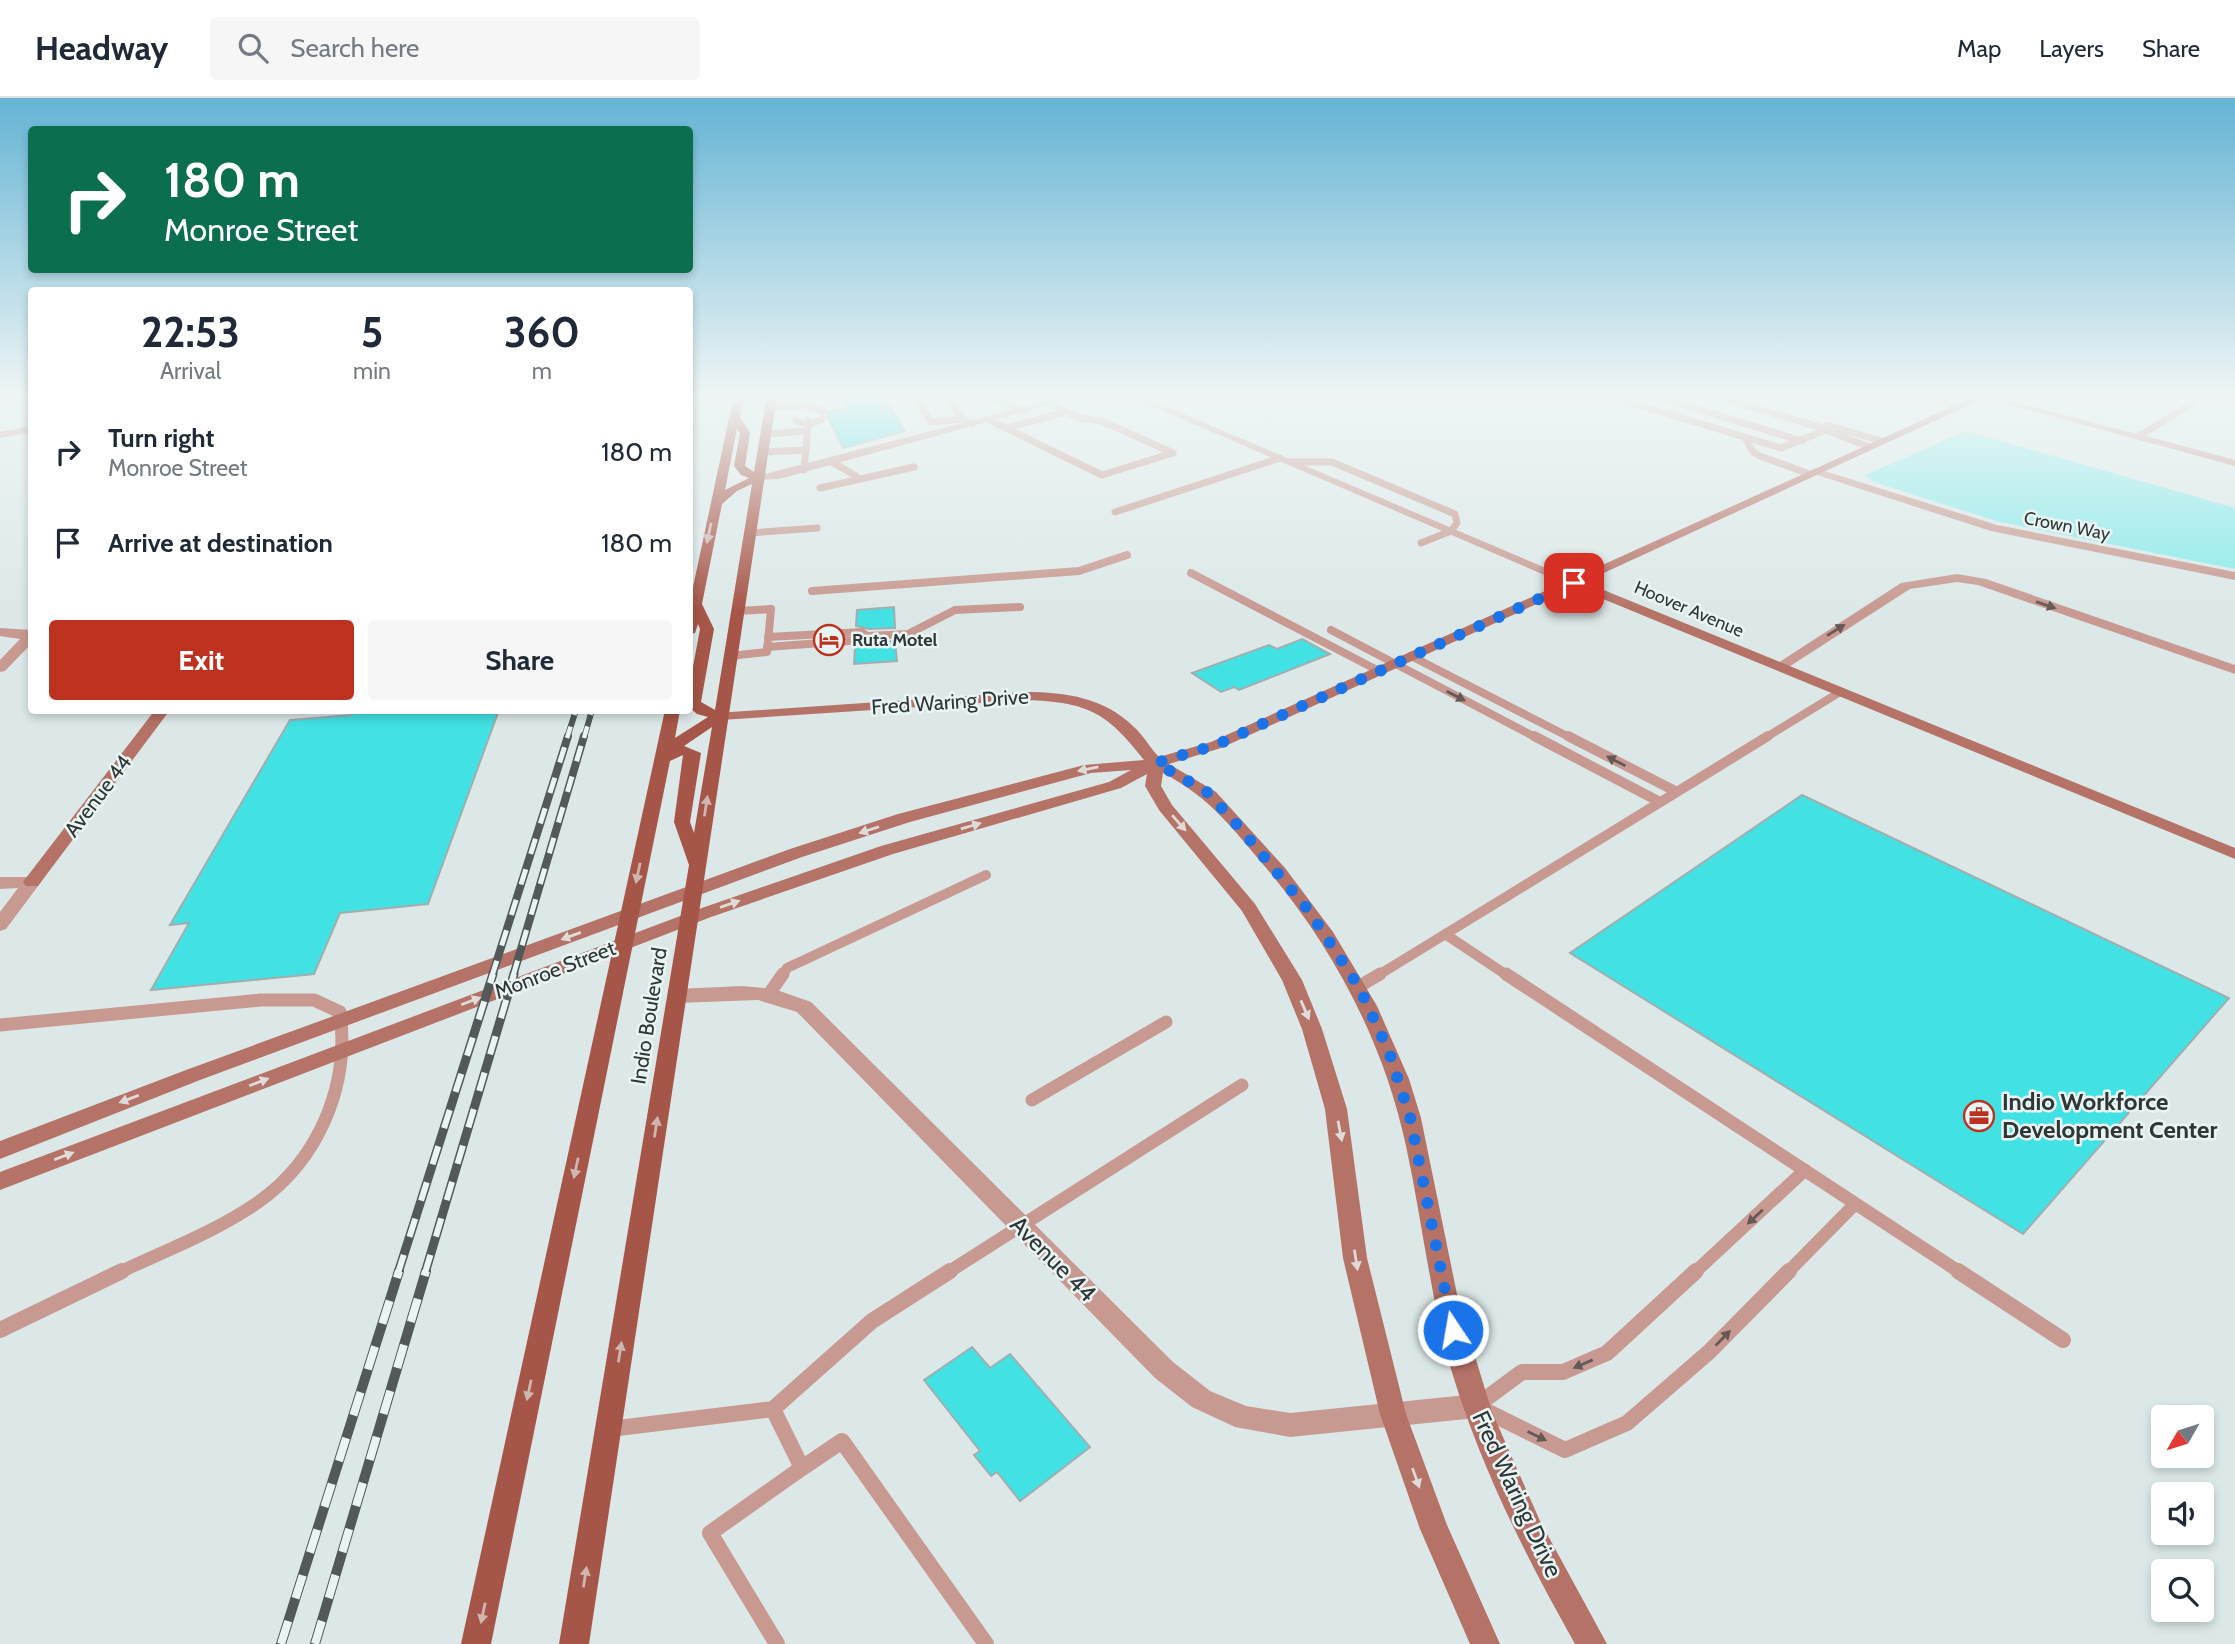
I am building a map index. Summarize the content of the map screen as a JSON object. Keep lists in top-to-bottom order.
{
  "streets": {
    "main road": [
      "Hoover Avenue",
      "Fred Waring Drive",
      "Avenue 44",
      "Monroe Street",
      "Indio Boulevard"
    ],
    "street": ["Crown Way"]
  },
  "crossings": [
    ["Crown Way", "Monroe Street"],
    ["Hoover Avenue", "Monroe Street"],
    ["Fred Waring Drive", "Avenue 44"],
    ["Fred Waring Drive", "Monroe Street"],
    ["Fred Waring Drive", "Indio Boulevard"],
    ["Avenue 44", "Indio Boulevard"]
  ],
  "places": {
    "hotel": ["Ruta Motel"],
    "office": ["Indio Workforce Development Center"]
  },
  "north": "bottom left",
  "page": {
    "header": "Headway",
    "search": "Search here",
    "nav": ["Map", "Layers", "Share"],
    "turn": ["180 m", "Monroe Street"],
    "eta": [
      "22:53",
      "Arrival",
      "5",
      "min",
      "360",
      "m"
    ],
    "list": [
      {
        "name": "Turn right",
        "note": "Monroe Street",
        "value": "180 m"
      },
      {
        "name": "Arrive at destination",
        "value": "180 m"
      }
    ],
    "buttons": ["Exit", "Share"]
  }
}
